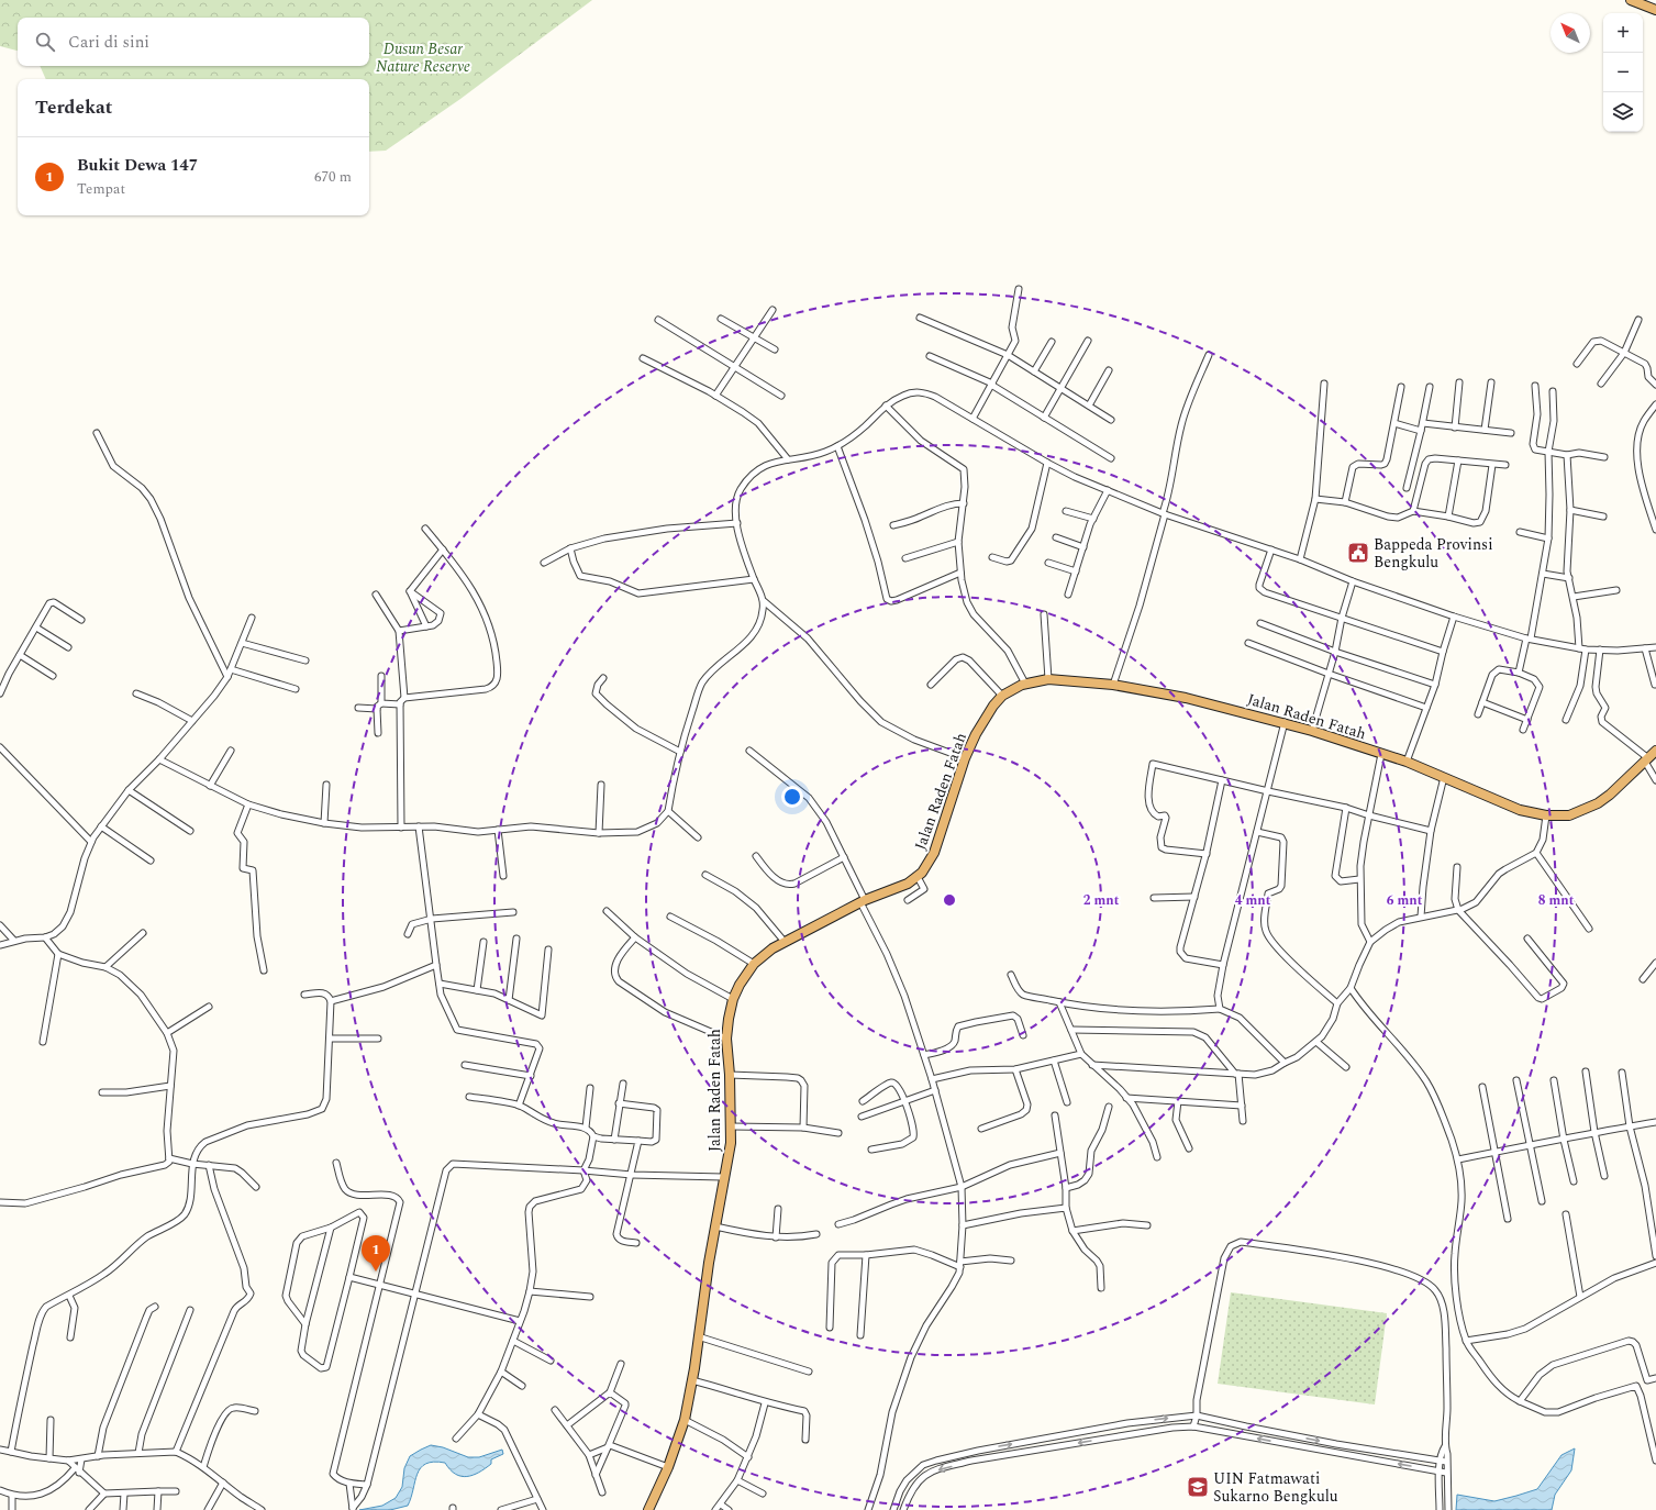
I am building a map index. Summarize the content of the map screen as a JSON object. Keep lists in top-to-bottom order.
{
  "streets": {
    "highway": ["Jalan Raden Fatah"]
  },
  "parks": ["Dusun Besar Nature Reserve"],
  "places": {
    "public building": ["Bappeda Provinsi Bengkulu"],
    "school or university": ["UIN Fatmawati Sukarno Bengkulu"]
  },
  "north": "top left",
  "page": {
    "map_buttons": ["+", "−"],
    "search": "Cari di sini",
    "heading": "Terdekat",
    "list": [
      {
        "mark": "1",
        "name": "Bukit Dewa 147",
        "note": "Tempat",
        "value": "670 m"
      }
    ],
    "pins": "1"
  },
  "rings": [
    "2 mnt",
    "4 mnt",
    "6 mnt",
    "8 mnt"
  ]
}
